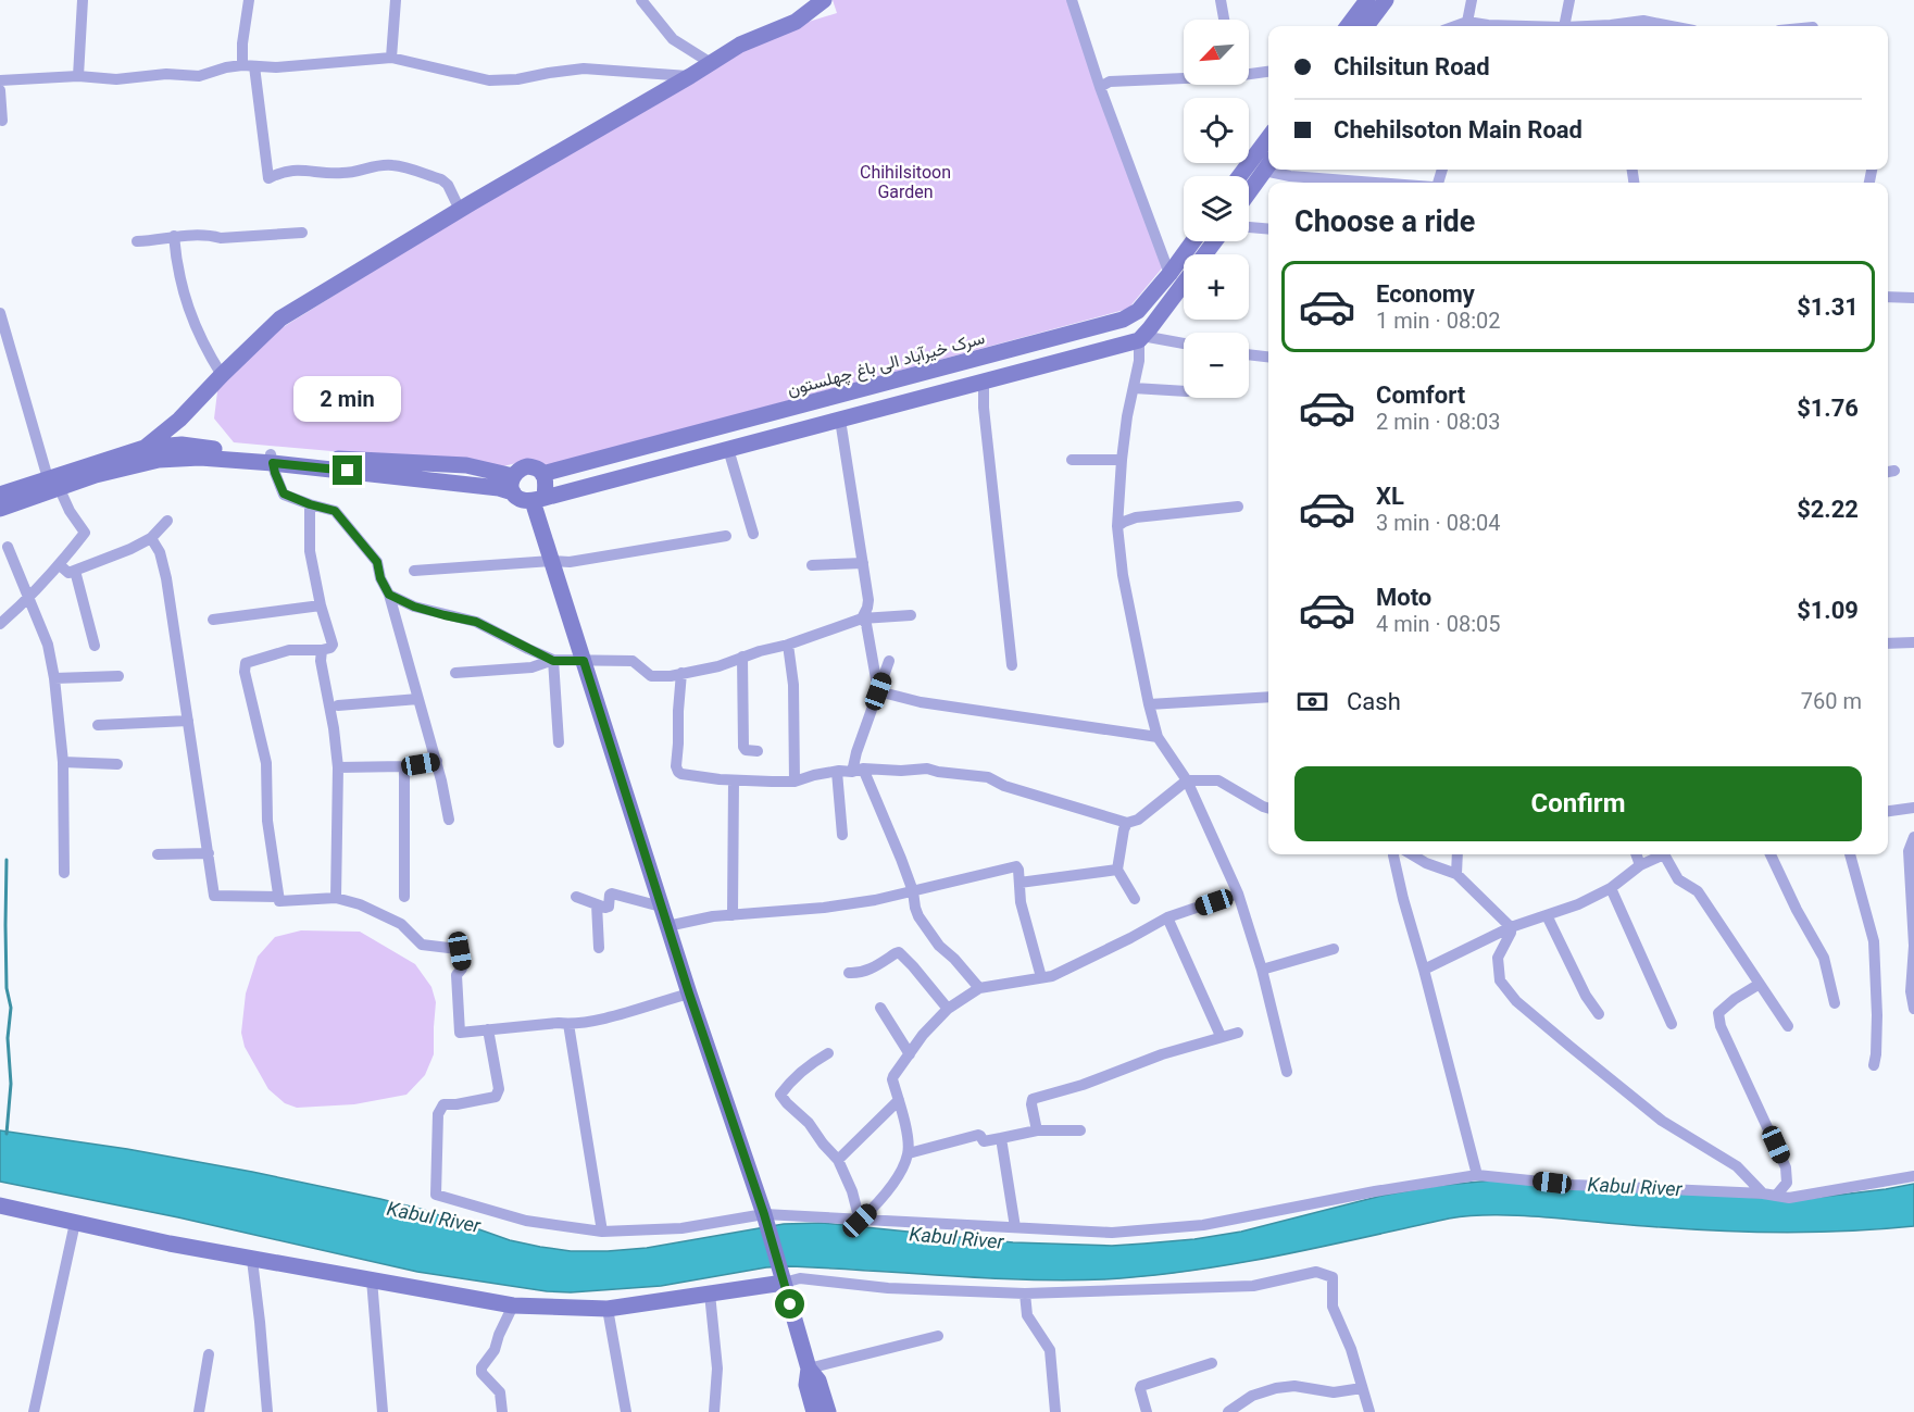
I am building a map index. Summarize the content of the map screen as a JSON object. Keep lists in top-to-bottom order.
{
  "streets": {
    "main road": ["سرک خیرآباد الی باغ چهلستون"]
  },
  "water": ["Kabul River"],
  "parks": ["Chihilsitoon Garden"],
  "north": "bottom left",
  "page": {
    "map_buttons": ["+", "−"],
    "banner": ["Chilsitun Road", "Chehilsoton Main Road"],
    "heading": "Choose a ride",
    "list": [
      {
        "name": "Economy",
        "note": "1 min · 08:02",
        "value": "$1.31"
      },
      {
        "name": "Comfort",
        "note": "2 min · 08:03",
        "value": "$1.76"
      },
      {
        "name": "XL",
        "note": "3 min · 08:04",
        "value": "$2.22"
      },
      {
        "name": "Moto",
        "note": "4 min · 08:05",
        "value": "$1.09"
      }
    ],
    "bubble": "2 min",
    "pay": ["Cash", "760 m"],
    "buttons": "Confirm"
  }
}
